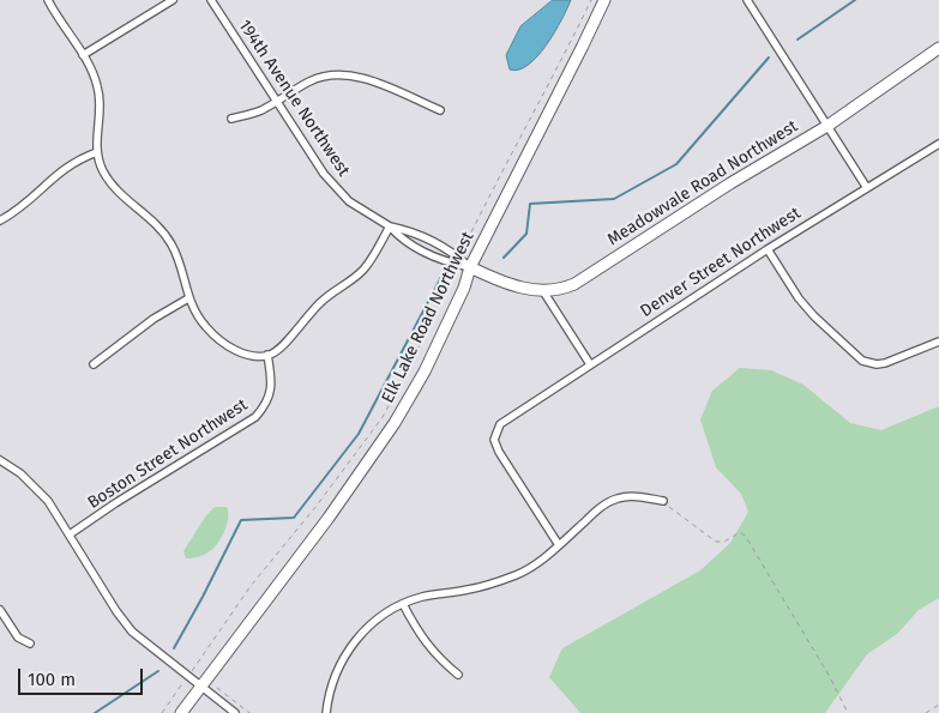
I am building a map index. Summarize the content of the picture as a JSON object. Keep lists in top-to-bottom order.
{
  "streets": {
    "street": [
      "194th Avenue Northwest",
      "Meadowvale Road Northwest",
      "Denver Street Northwest",
      "Elk Lake Road Northwest",
      "Boston Street Northwest"
    ]
  },
  "crossings": [
    ["194th Avenue Northwest", "Meadowvale Road Northwest"],
    ["194th Avenue Northwest", "Elk Lake Road Northwest"],
    ["Meadowvale Road Northwest", "Elk Lake Road Northwest"]
  ],
  "scale_bar": "100 m"
}
